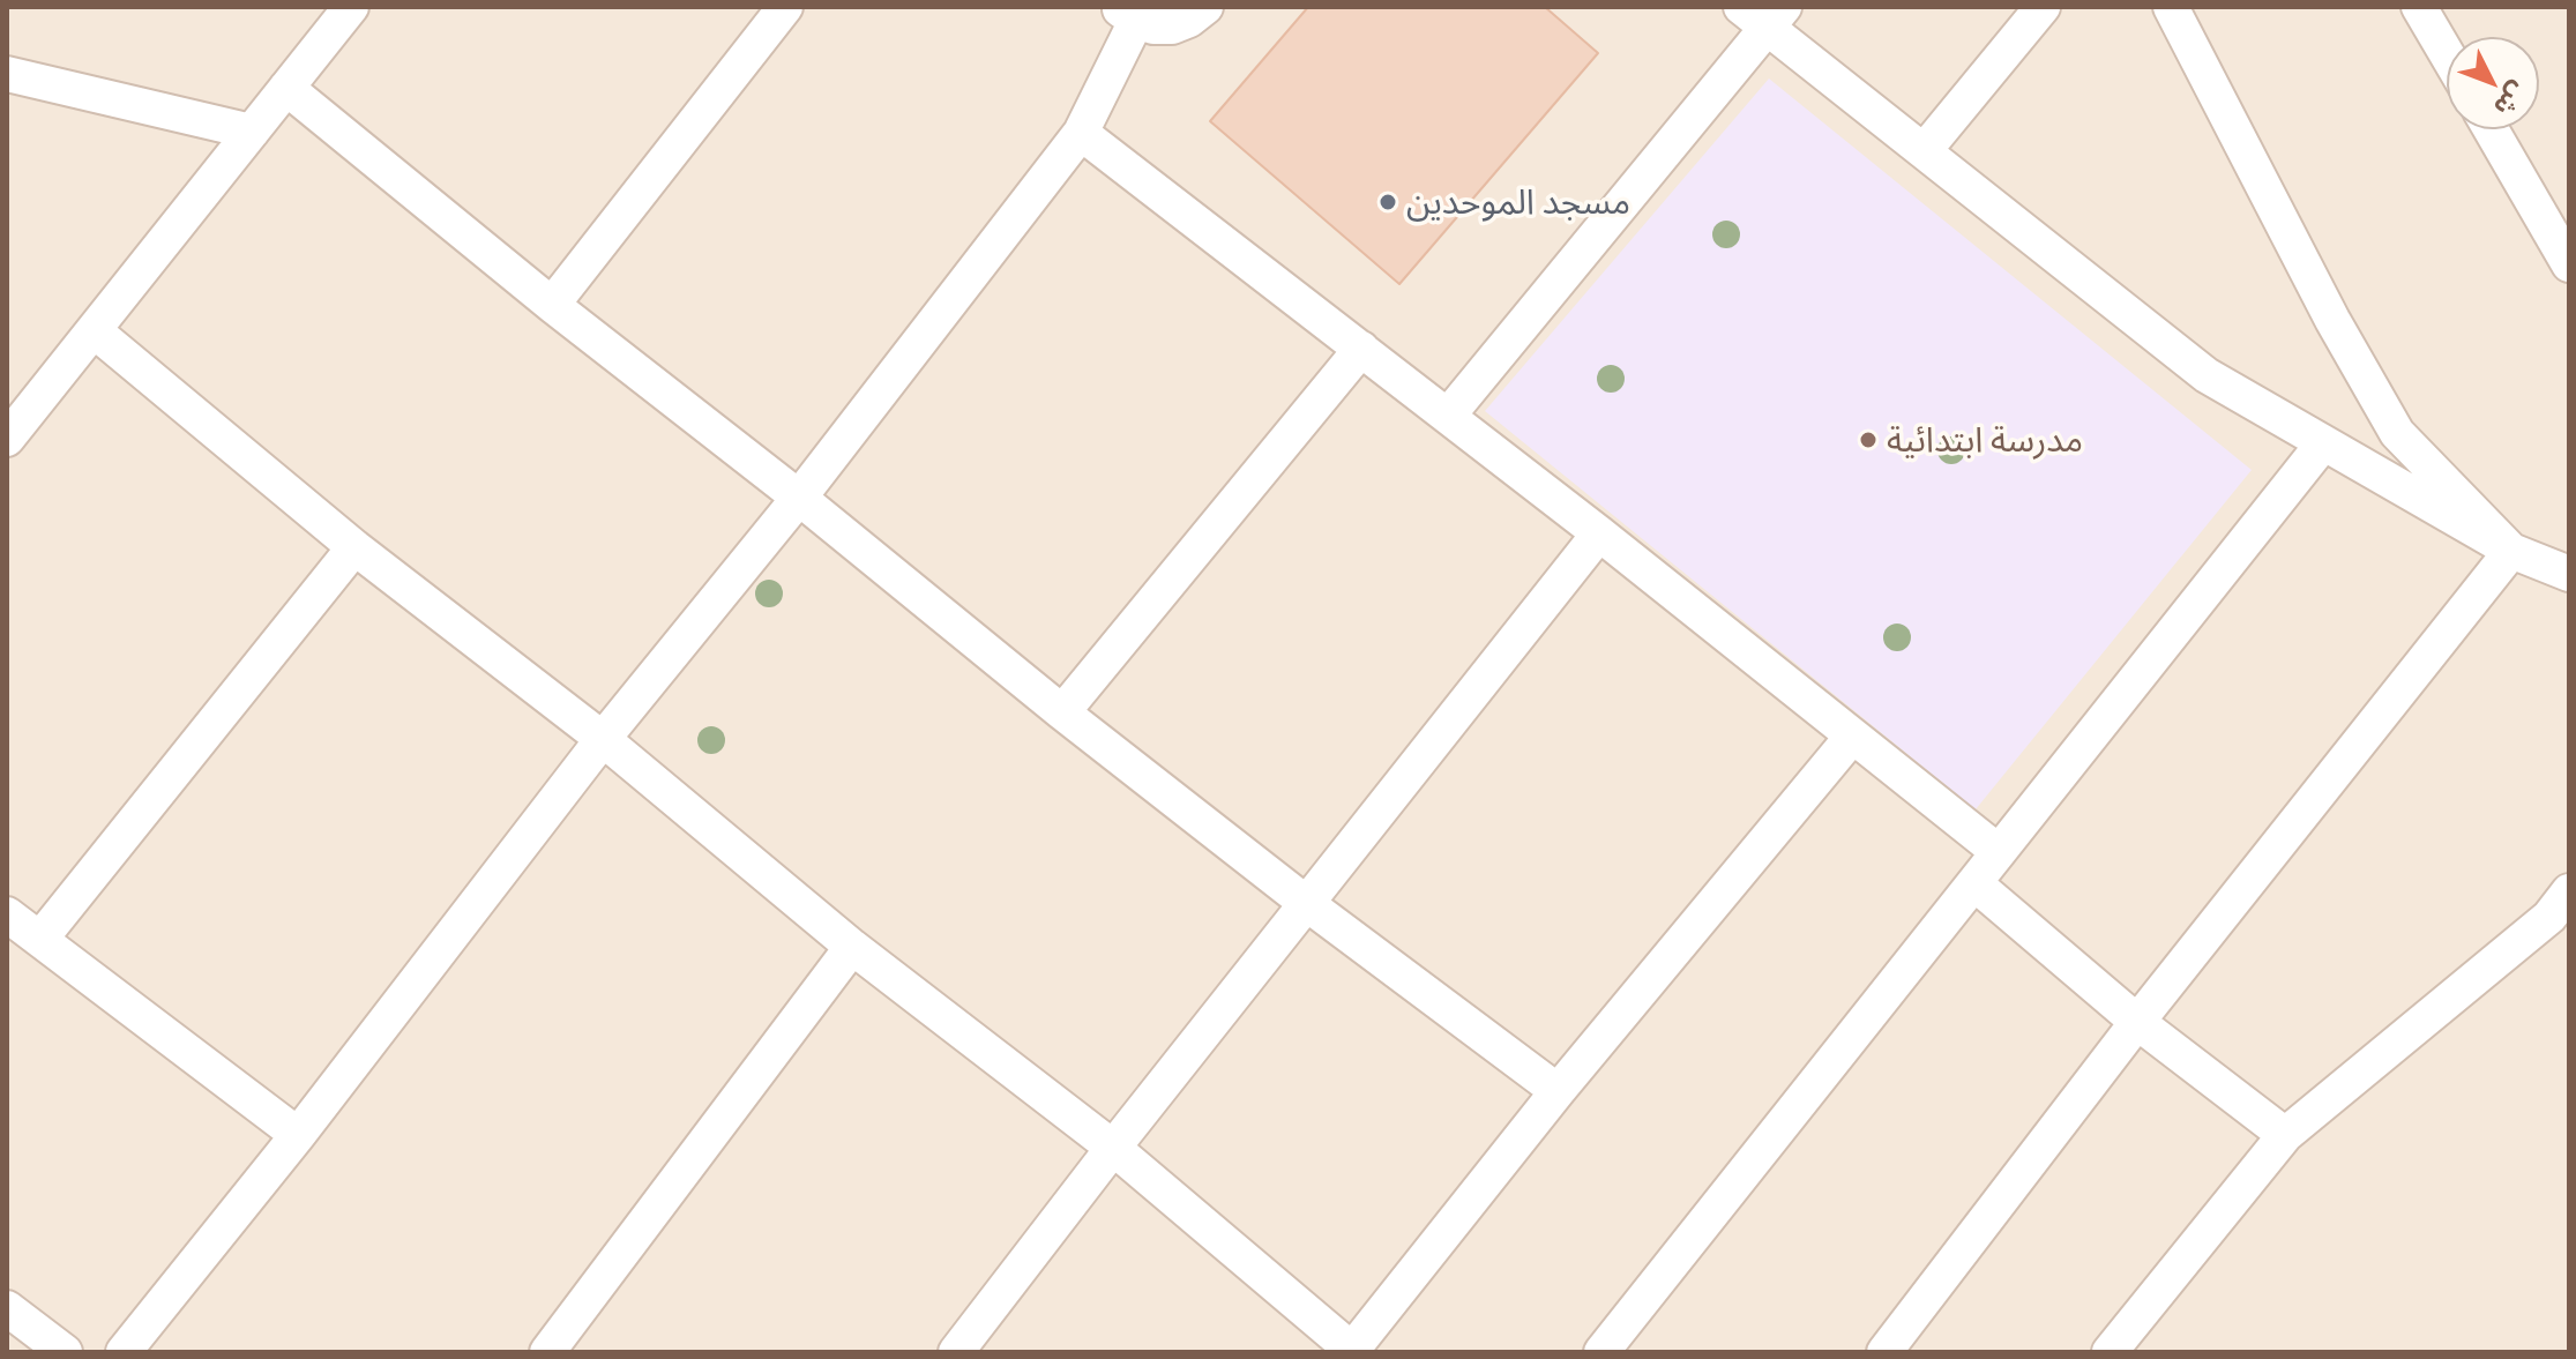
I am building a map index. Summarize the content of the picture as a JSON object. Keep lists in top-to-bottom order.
{
  "places": ["مسجد الموحدين", "مدرسة ابتدائية"],
  "north": "bottom right"
}
